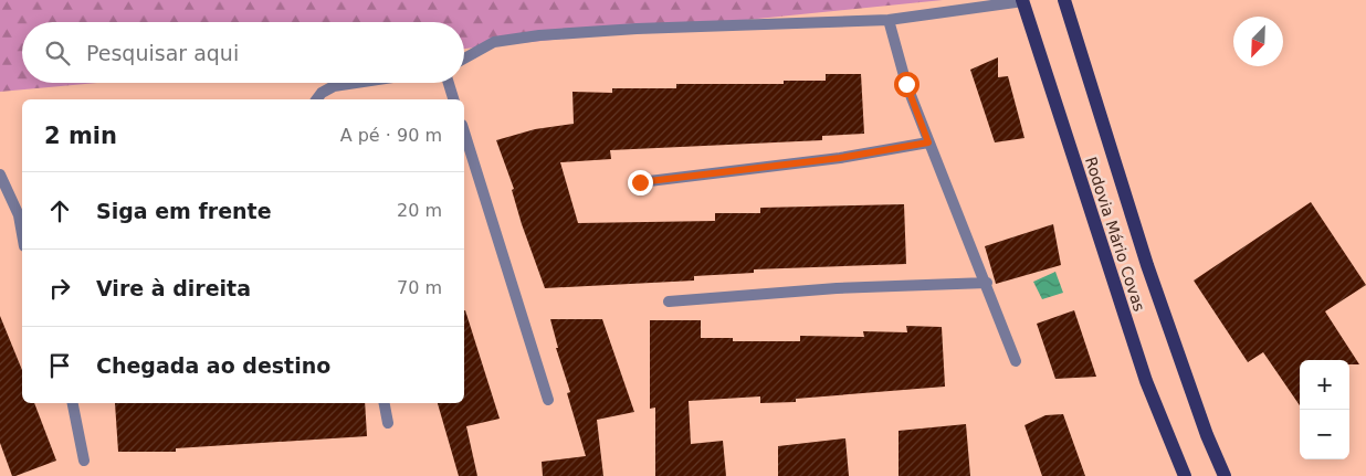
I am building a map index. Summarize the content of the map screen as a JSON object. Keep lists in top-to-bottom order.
{
  "streets": {
    "main road": ["Rodovia Mário Covas"]
  },
  "north": "bottom left",
  "page": {
    "search": "Pesquisar aqui",
    "heading": ["2 min", "A pé · 90 m"],
    "list": [
      ["Siga em frente", "20 m"],
      ["Vire à direita", "70 m"],
      "Chegada ao destino"
    ],
    "map_buttons": ["+", "−"]
  }
}
